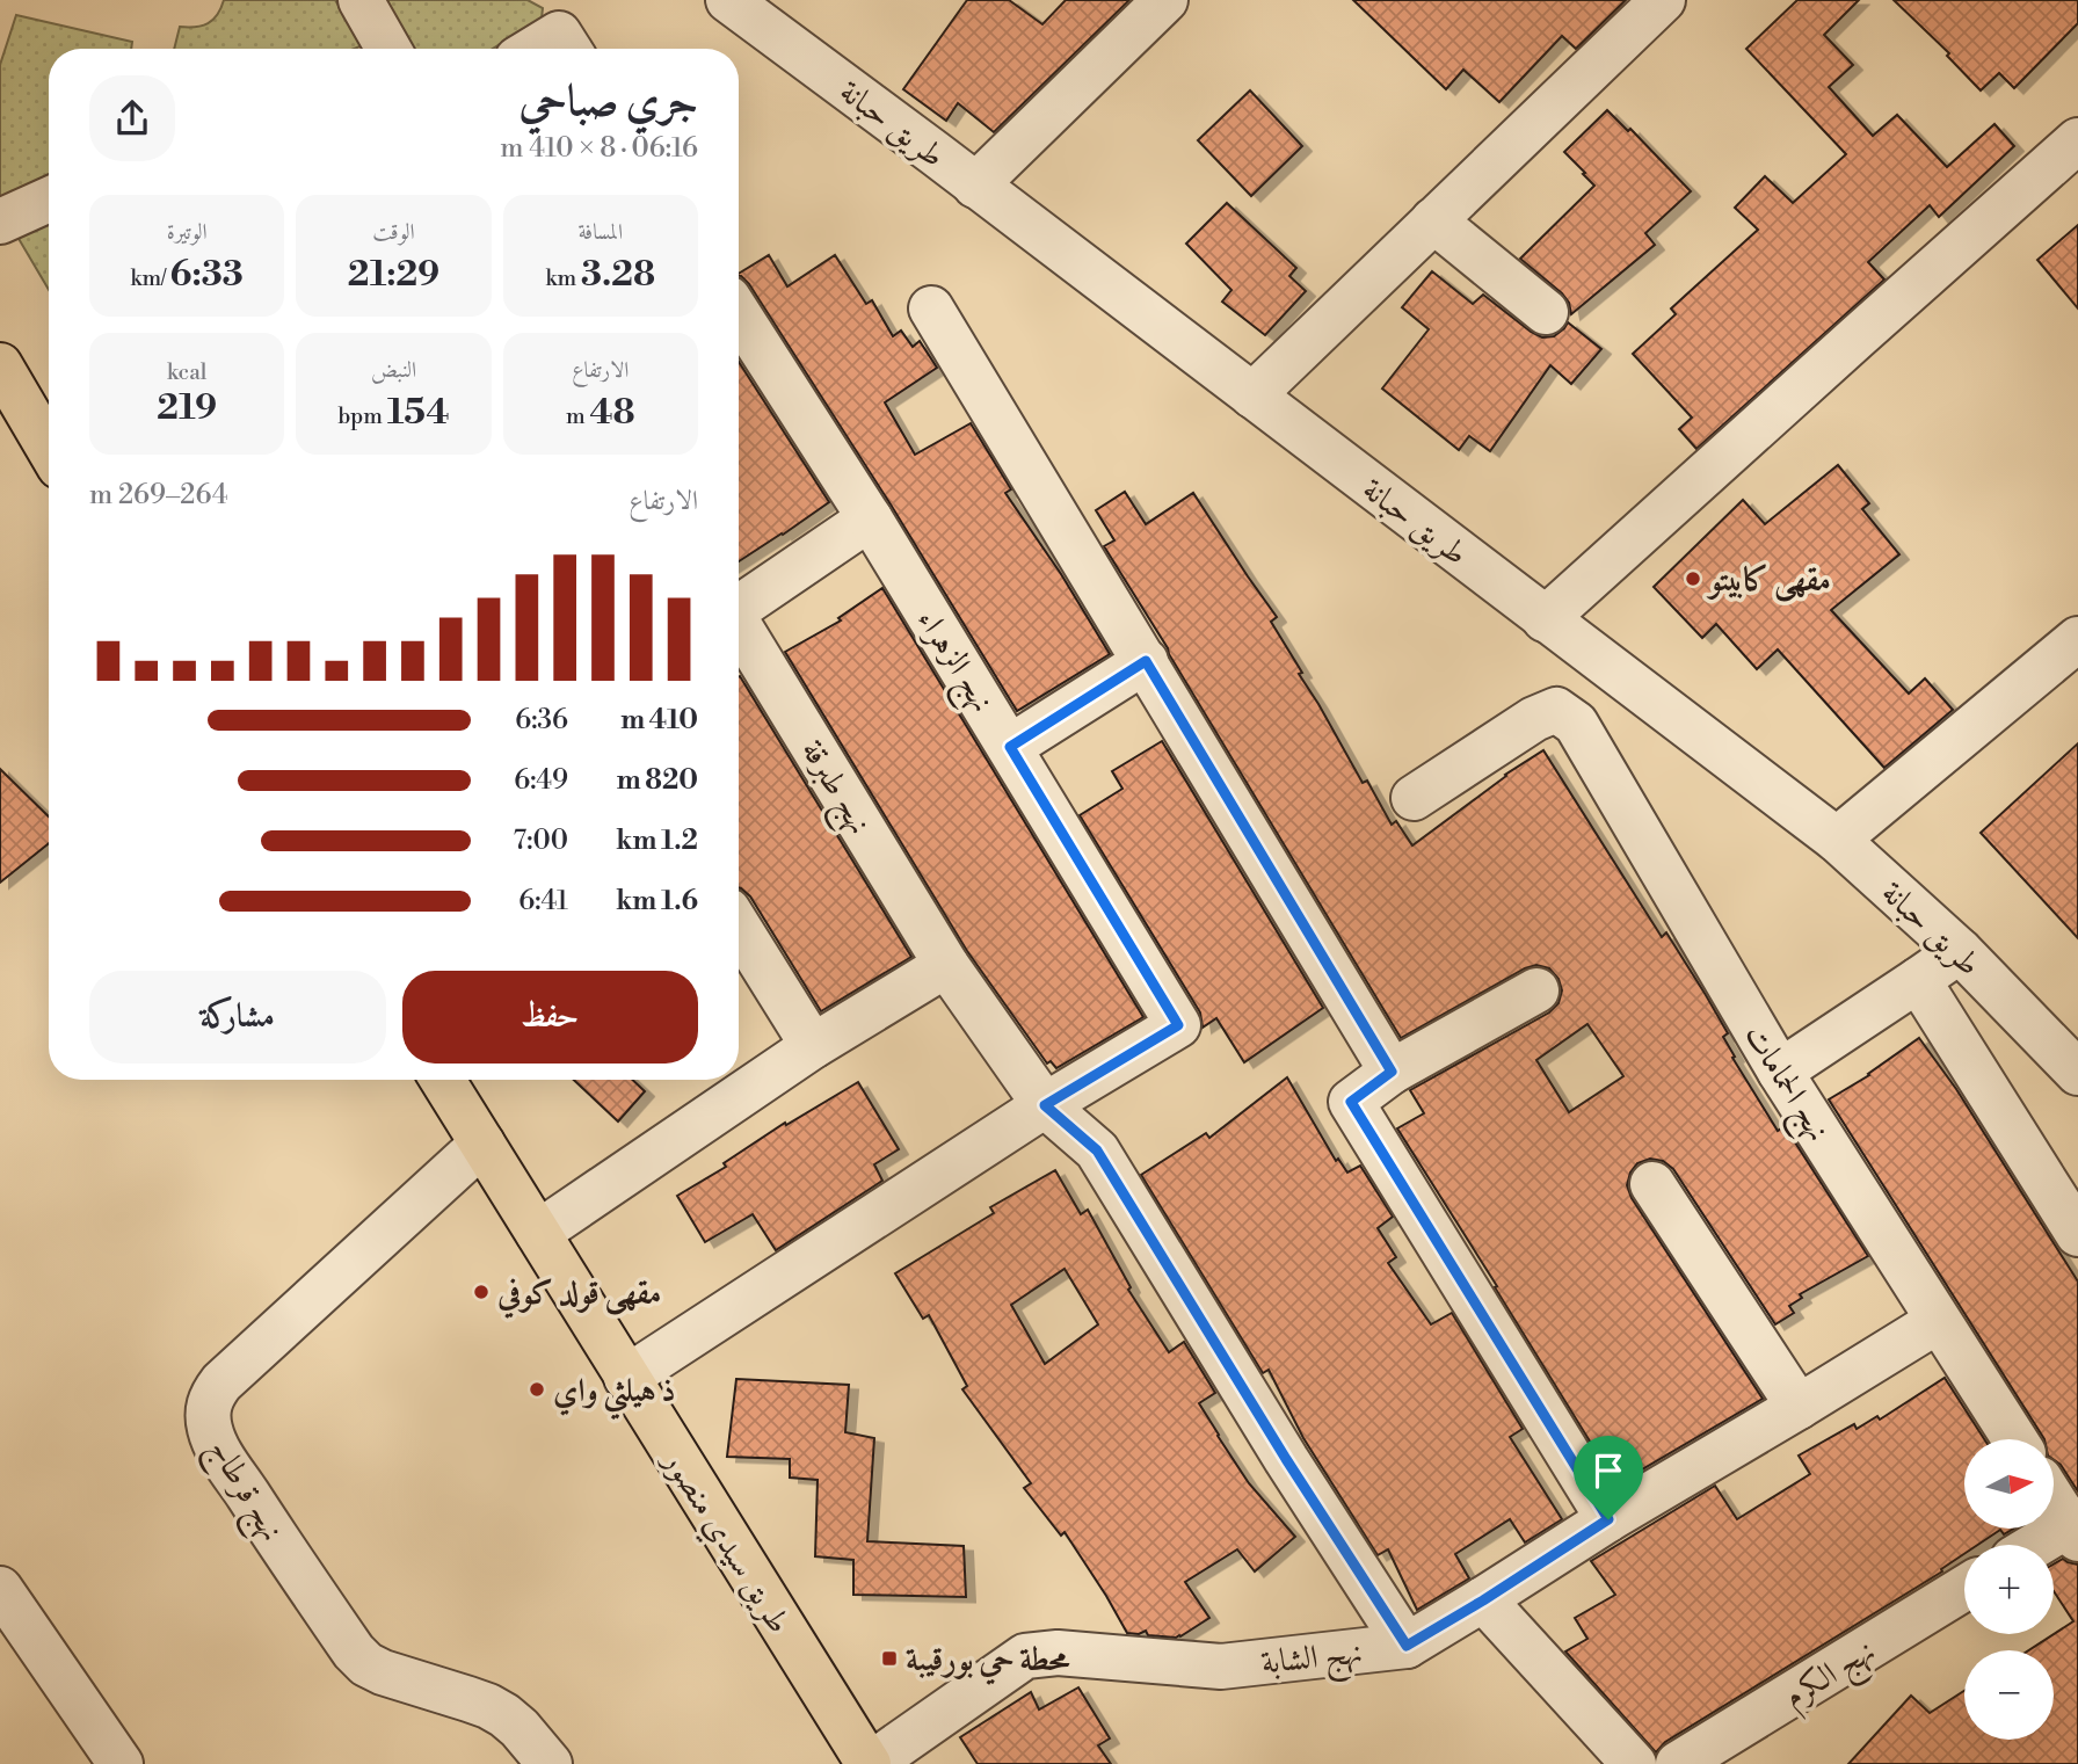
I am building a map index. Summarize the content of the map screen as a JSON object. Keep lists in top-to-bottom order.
{
  "streets": {
    "main road": ["طريق سيدي منصور"],
    "street": [
      "طريق حبانة",
      "نهج الزهراء",
      "نهج طبرقة",
      "نهج الحمامات",
      "نهج قرطاج",
      "نهج الشابة",
      "نهج الكرم"
    ]
  },
  "crossings": [
    ["نهج الزهراء", "نهج طبرقة"],
    ["نهج طبرقة", "نهج الشابة"],
    ["نهج الحمامات", "نهج الشابة"],
    ["نهج قرطاج", "طريق سيدي منصور"],
    ["طريق سيدي منصور", "نهج الشابة"]
  ],
  "places": {
    "other": ["مقهى كابيتو", "مقهى قولد كوفي", "ذ هيلثي واي"],
    "transit": ["محطة حي بورقيبة"]
  },
  "north": "right",
  "page": {
    "heading": ["جري صباحي", "06:16 · 8 × 410 m"],
    "stats": [
      ["المسافة", "3.28 km"],
      ["الوقت", "21:29"],
      ["الوتيرة", "6:33 /km"],
      ["الارتفاع", "48 m"],
      ["النبض", "154 bpm"],
      ["kcal", "219"]
    ],
    "chart": ["الارتفاع", "264–269 m"],
    "list": [
      {
        "name": "410 m",
        "note": "6:36"
      },
      {
        "name": "820 m",
        "note": "6:49"
      },
      {
        "name": "1.2 km",
        "note": "7:00"
      },
      {
        "name": "1.6 km",
        "note": "6:41"
      }
    ],
    "buttons": ["حفظ", "مشاركة"],
    "map_buttons": ["+", "−"]
  }
}
